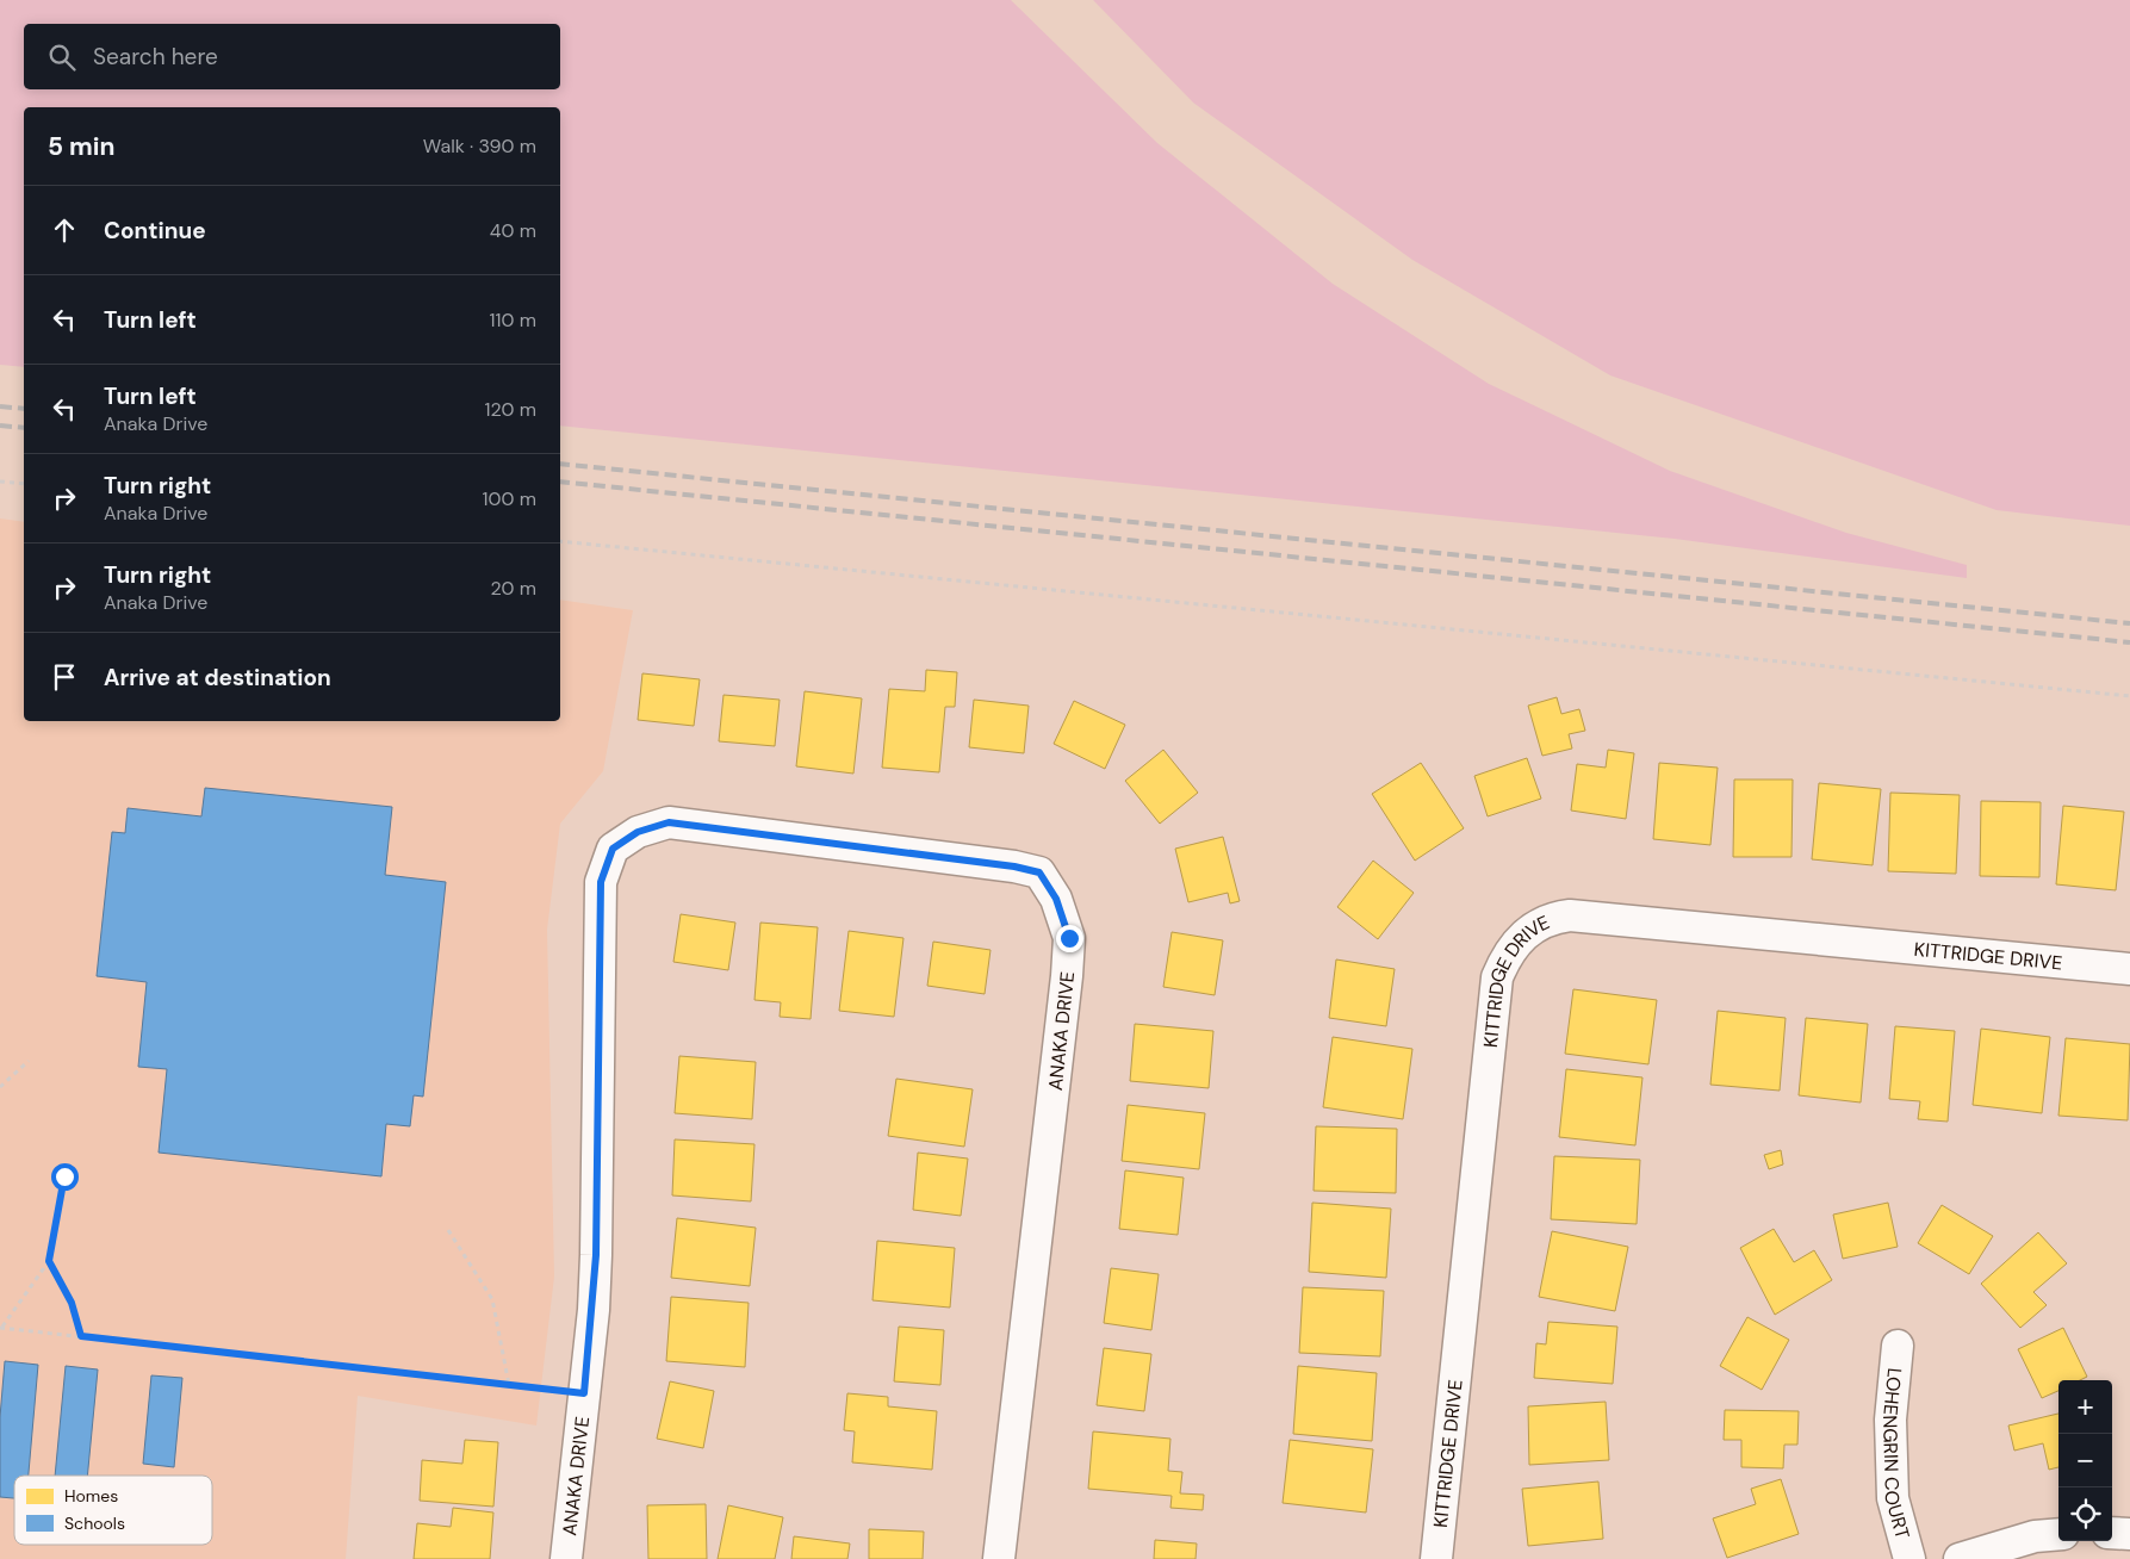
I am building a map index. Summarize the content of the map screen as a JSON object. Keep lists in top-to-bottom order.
{
  "streets": {
    "street": ["KITTRIDGE DRIVE", "ANAKA DRIVE", "LOHENGRIN COURT"]
  },
  "legend": ["Homes", "Schools"],
  "page": {
    "search": "Search here",
    "heading": ["5 min", "Walk · 390 m"],
    "list": [
      ["Continue", "40 m"],
      ["Turn left", "110 m"],
      ["Turn left", "Anaka Drive", "120 m"],
      ["Turn right", "Anaka Drive", "100 m"],
      ["Turn right", "Anaka Drive", "20 m"],
      "Arrive at destination"
    ],
    "map_buttons": ["+", "−"]
  }
}
